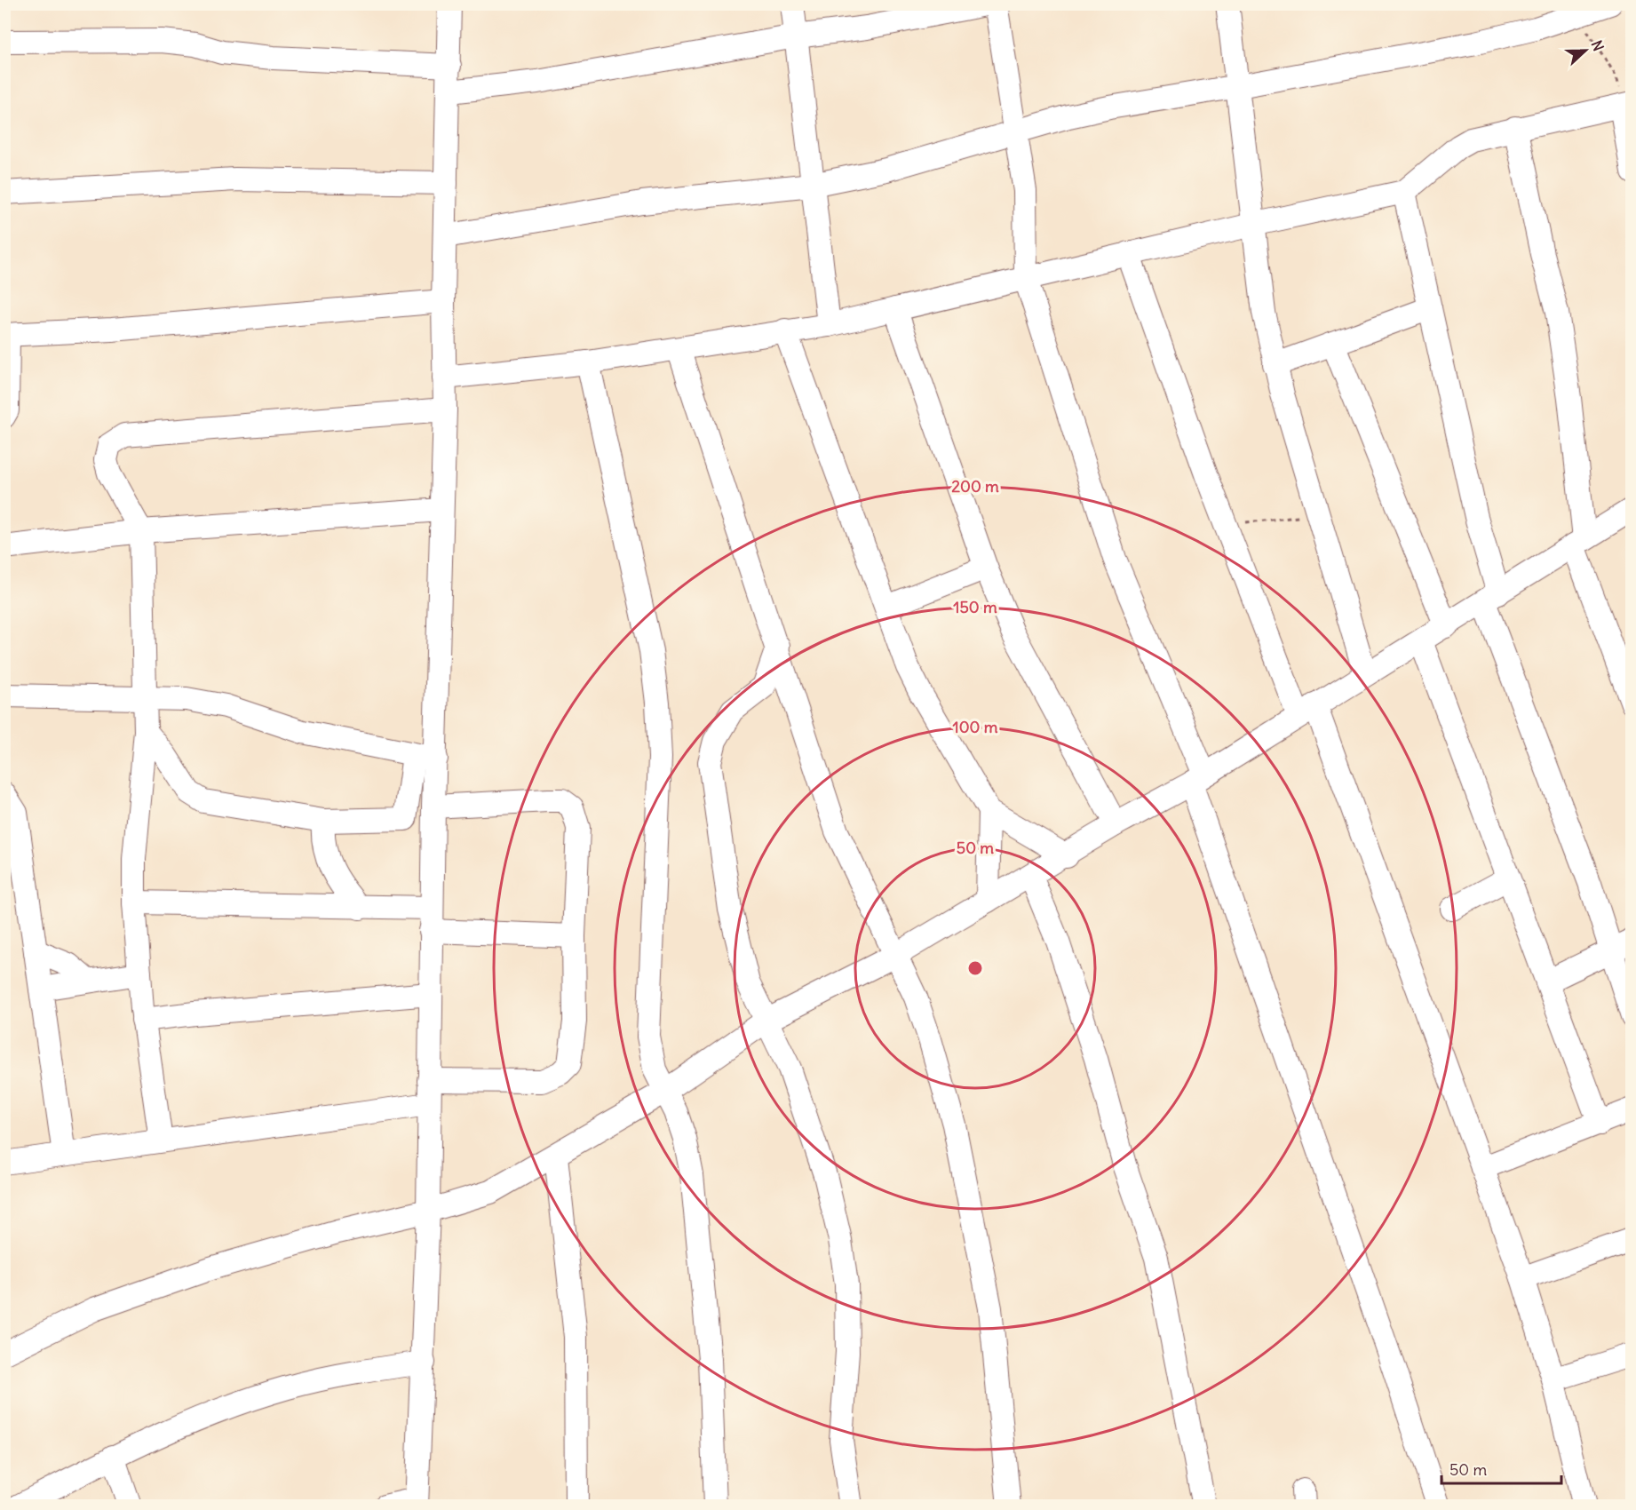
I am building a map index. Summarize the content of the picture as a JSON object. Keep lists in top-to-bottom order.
{
  "scale_bar": "50 m",
  "north": "right",
  "rings": [
    "200 m",
    "150 m",
    "100 m",
    "50 m"
  ]
}
